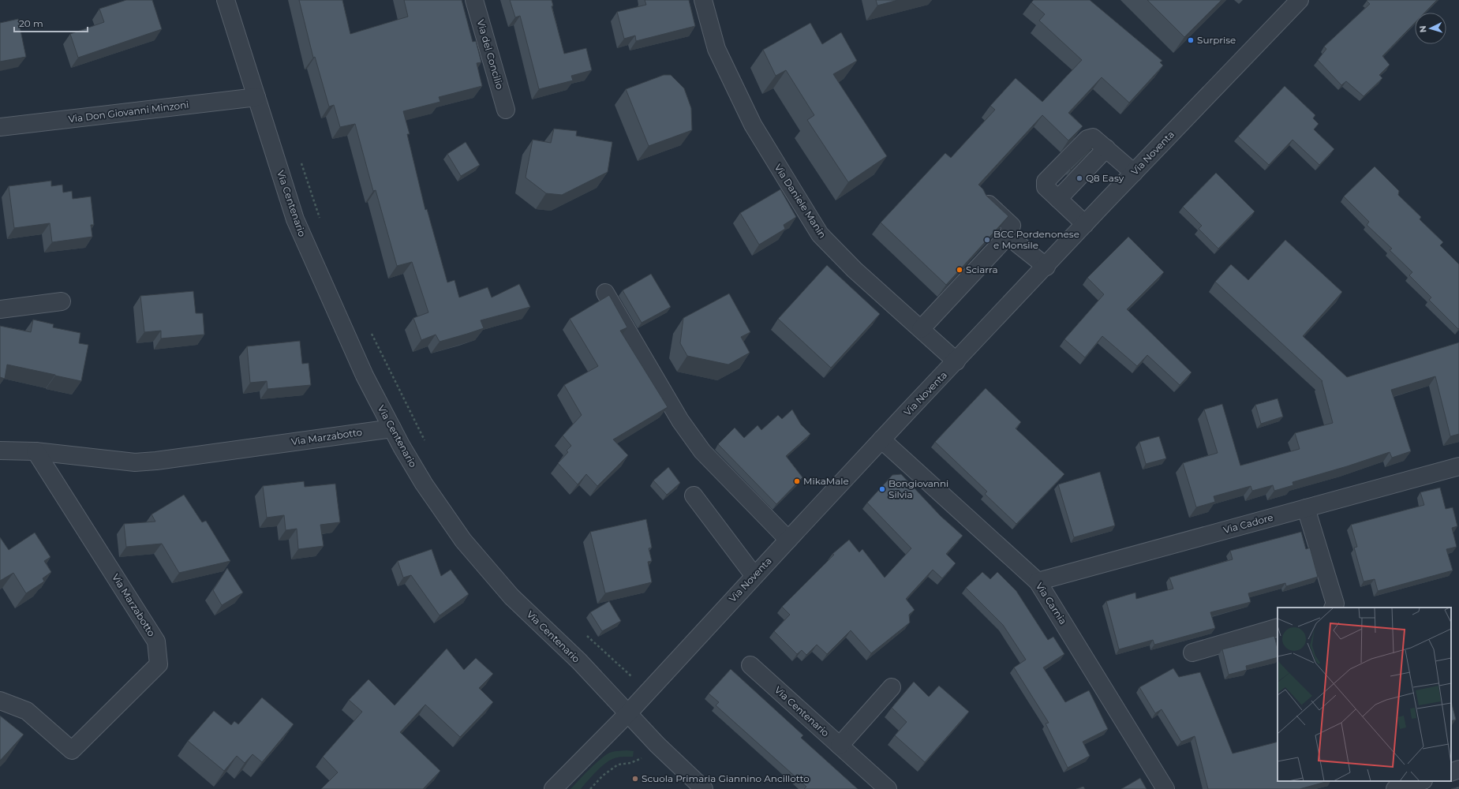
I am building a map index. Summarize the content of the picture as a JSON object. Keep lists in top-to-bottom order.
{
  "streets": {
    "street": [
      "Via del Concilio",
      "Via Don Giovanni Minzoni",
      "Via Noventa",
      "Via Daniele Manin",
      "Via Centenario",
      "Via Marzabotto",
      "Via Cadore",
      "Via Carnia"
    ]
  },
  "crossings": [
    ["Via Don Giovanni Minzoni", "Via Centenario"],
    ["Via Noventa", "Via Daniele Manin"],
    ["Via Noventa", "Via Centenario"],
    ["Via Noventa", "Via Carnia"],
    ["Via Centenario", "Via Marzabotto"],
    ["Via Cadore", "Via Carnia"]
  ],
  "places": [
    "Surprise",
    "Q8 Easy",
    "BCC Pordenonese e Monsile",
    "Sciarra",
    "MikaMale",
    "Bongiovanni Silvia",
    "Scuola Primaria Giannino Ancillotto"
  ],
  "scale_bar": "20 m",
  "north": "left"
}
